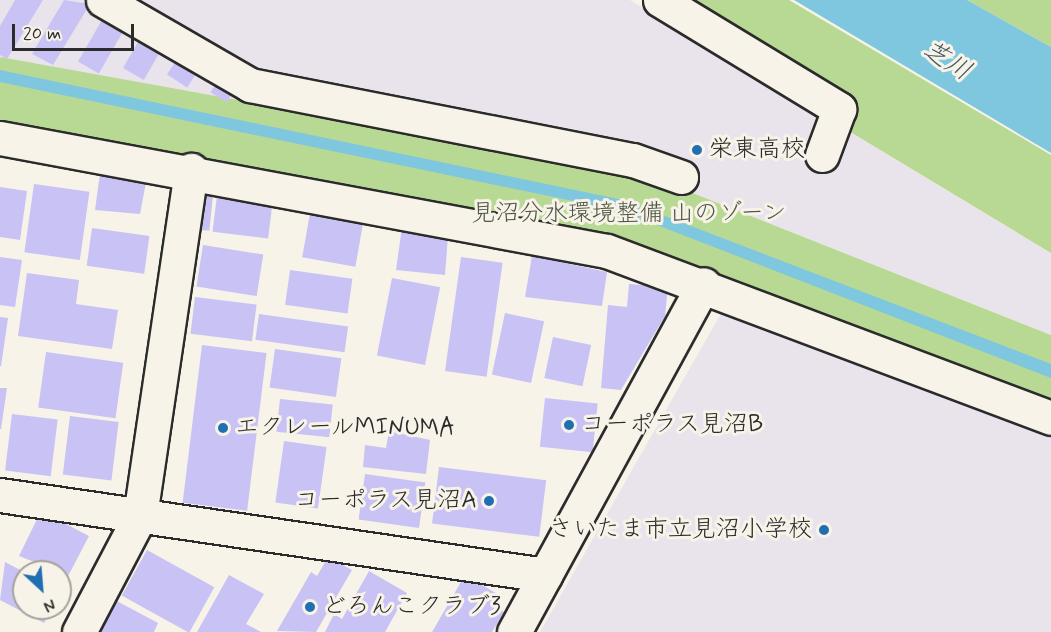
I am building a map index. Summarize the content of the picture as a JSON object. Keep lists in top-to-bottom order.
{
  "water": ["芝川"],
  "parks": ["見沼分水環境整備 山のゾーン"],
  "places": [
    "栄東高校",
    "コーポラス見沼B",
    "エクレールMINUMA",
    "コーポラス見沼A",
    "さいたま市立見沼小学校",
    "どろんこクラブ3"
  ],
  "scale_bar": "20 m",
  "north": "bottom right"
}
